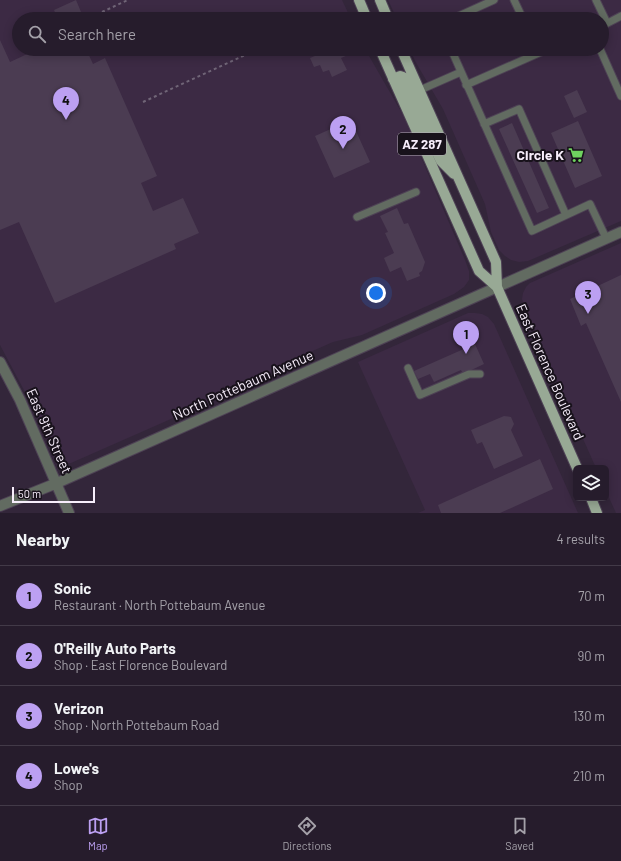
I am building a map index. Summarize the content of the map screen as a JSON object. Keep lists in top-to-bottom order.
{
  "streets": {
    "main road": ["AZ 287", "East Florence Boulevard"],
    "street": ["North Pottebaum Avenue", "East 9th Street"]
  },
  "crossings": [
    ["East Florence Boulevard", "North Pottebaum Avenue"],
    ["North Pottebaum Avenue", "East 9th Street"]
  ],
  "places": {
    "supermarket": ["Circle K"]
  },
  "scale_bar": "50 m",
  "page": {
    "search": "Search here",
    "pins": [
      "4",
      "2",
      "3",
      "1"
    ],
    "scale": "50 m",
    "heading": ["Nearby", "4 results"],
    "list": [
      {
        "mark": "1",
        "name": "Sonic",
        "note": "Restaurant · North Pottebaum Avenue",
        "value": "70 m"
      },
      {
        "mark": "2",
        "name": "O'Reilly Auto Parts",
        "note": "Shop · East Florence Boulevard",
        "value": "90 m"
      },
      {
        "mark": "3",
        "name": "Verizon",
        "note": "Shop · North Pottebaum Road",
        "value": "130 m"
      },
      {
        "mark": "4",
        "name": "Lowe's",
        "note": "Shop",
        "value": "210 m"
      }
    ],
    "nav": ["Map", "Directions", "Saved"]
  }
}
